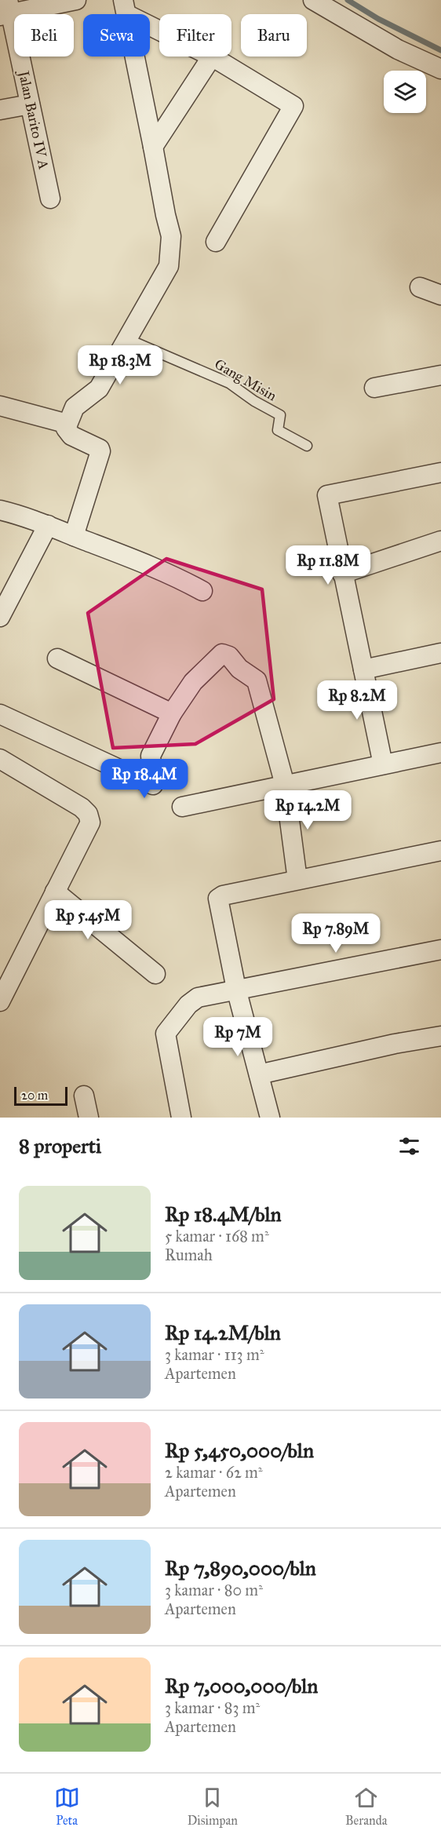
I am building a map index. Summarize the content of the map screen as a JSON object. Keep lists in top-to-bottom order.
{
  "streets": {
    "street": ["Jalan Barito IV A"],
    "lane": ["Gang Misin"]
  },
  "scale_bar": "20 m",
  "page": {
    "chip": [
      "Beli",
      "Sewa",
      "Filter",
      "Baru"
    ],
    "price": [
      "Rp 18.3M",
      "Rp 11.8M",
      "Rp 8.2M",
      "Rp 18.4M",
      "Rp 14.2M",
      "Rp 5.45M",
      "Rp 7.89M",
      "Rp 7M"
    ],
    "scale": "20 m",
    "heading": "8 properti",
    "list": [
      {
        "name": "Rp 18.4M/bln",
        "note": "5 kamar · 168 m² · Rumah"
      },
      {
        "name": "Rp 14.2M/bln",
        "note": "3 kamar · 113 m² · Apartemen"
      },
      {
        "name": "Rp 5,450,000/bln",
        "note": "2 kamar · 62 m² · Apartemen"
      },
      {
        "name": "Rp 7,890,000/bln",
        "note": "3 kamar · 80 m² · Apartemen"
      },
      {
        "name": "Rp 7,000,000/bln",
        "note": "3 kamar · 83 m² · Apartemen"
      }
    ],
    "tabs": ["Peta", "Disimpan", "Beranda"]
  }
}
